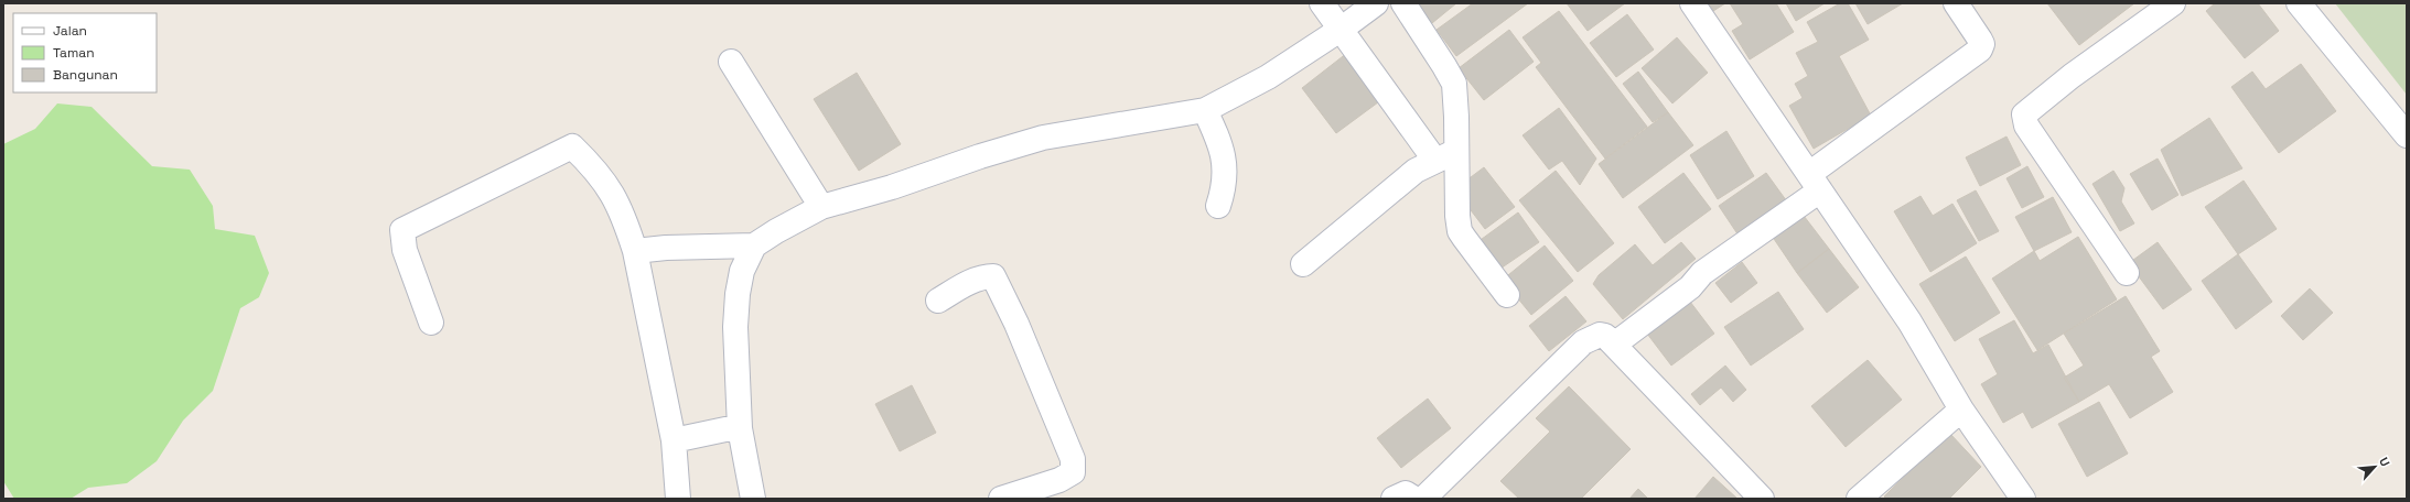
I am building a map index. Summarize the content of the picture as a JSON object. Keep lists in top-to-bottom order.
{
  "legend": ["Jalan", "Taman", "Bangunan"],
  "north": "top right"
}
